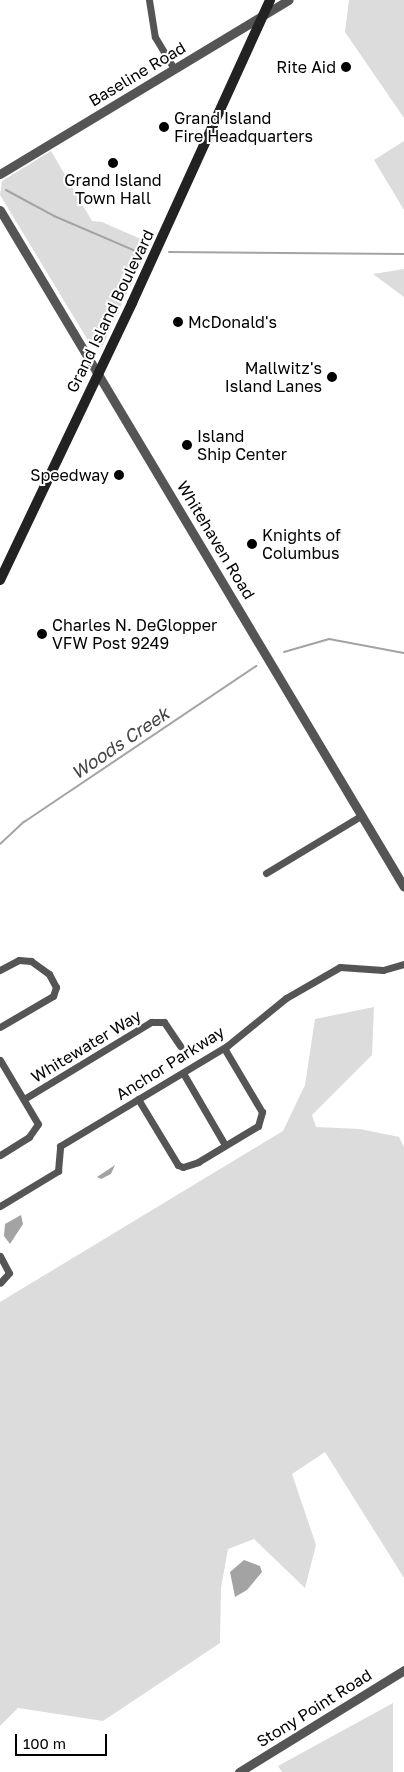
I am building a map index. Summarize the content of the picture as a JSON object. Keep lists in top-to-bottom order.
{
  "streets": {
    "main road": ["Grand Island Boulevard"],
    "street": [
      "Baseline Road",
      "Whitehaven Road",
      "Whitewater Way",
      "Anchor Parkway",
      "Stony Point Road"
    ]
  },
  "crossings": [
    ["Baseline Road", "Grand Island Boulevard"],
    ["Grand Island Boulevard", "Whitehaven Road"]
  ],
  "water": ["Woods Creek"],
  "places": [
    "Rite Aid",
    "Grand Island Fire Headquarters",
    "Grand Island Town Hall",
    "McDonald's",
    "Mallwitz's Island Lanes",
    "Island Ship Center",
    "Speedway",
    "Knights of Columbus",
    "Charles N. DeGlopper VFW Post 9249"
  ],
  "scale_bar": "100 m"
}
